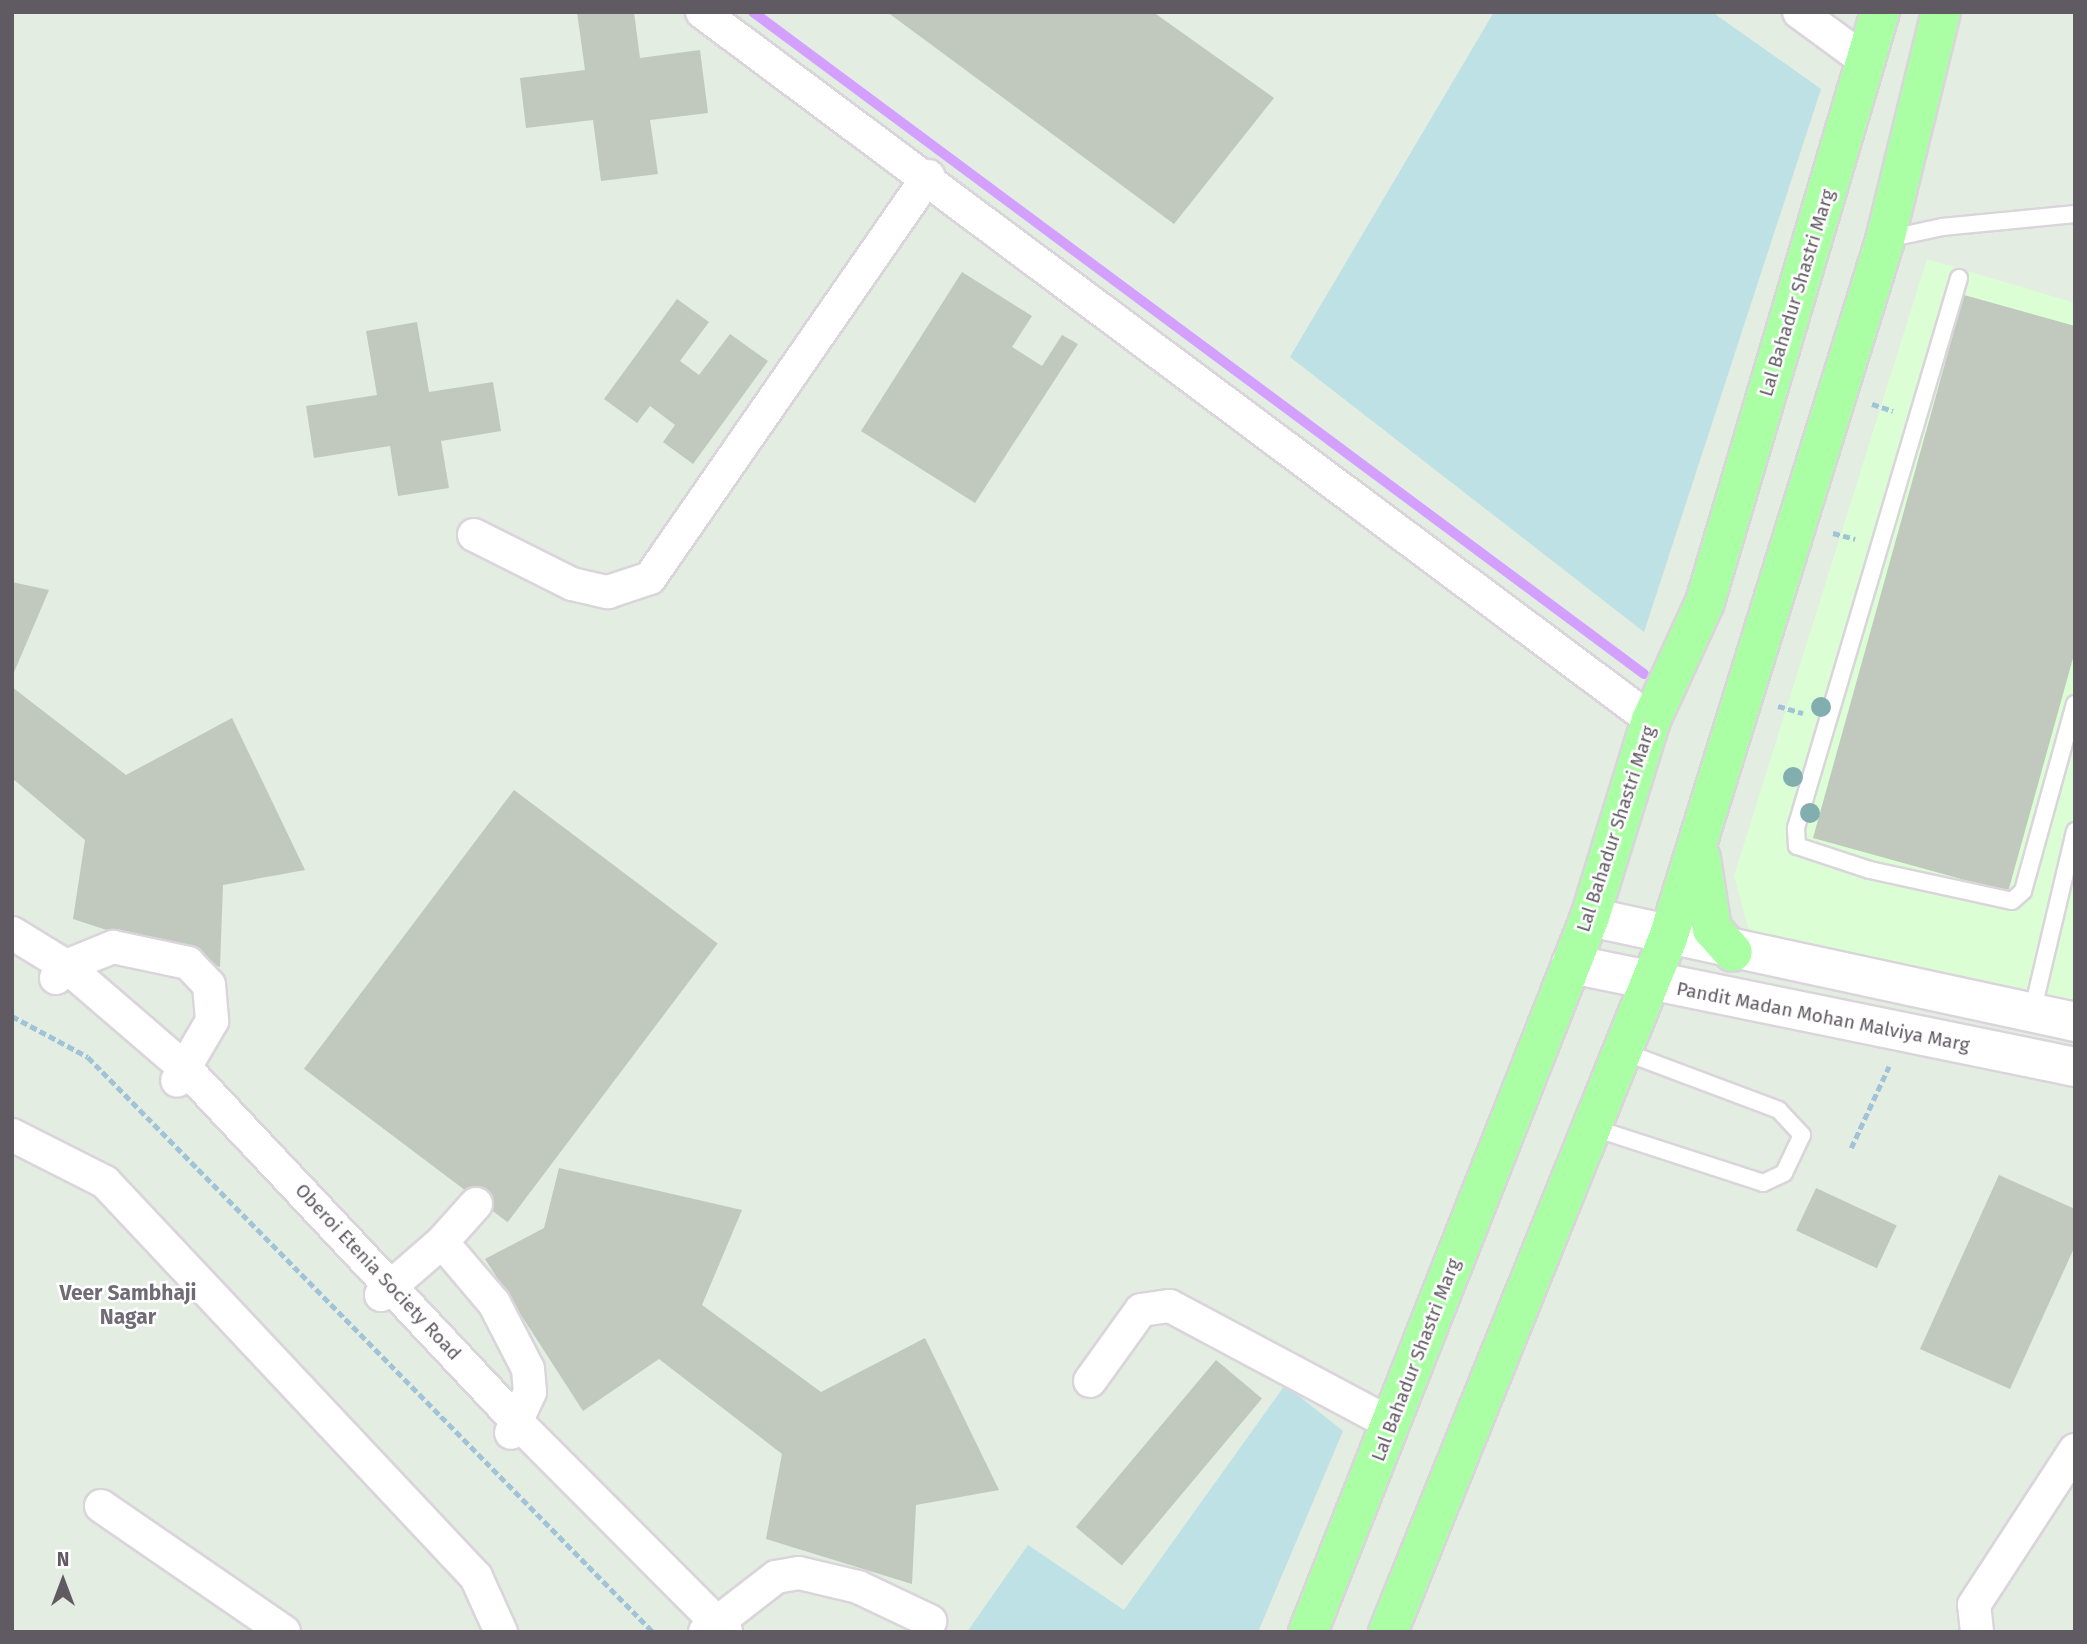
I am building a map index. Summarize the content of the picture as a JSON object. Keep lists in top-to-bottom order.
{
  "streets": {
    "main road": ["Lal Bahadur Shastri Marg"],
    "street": ["Pandit Madan Mohan Malviya Marg", "Oberoi Etenia Society Road"]
  },
  "crossings": [
    ["Lal Bahadur Shastri Marg", "Pandit Madan Mohan Malviya Marg"]
  ],
  "districts": ["Veer Sambhaji Nagar"],
  "north": "top"
}
